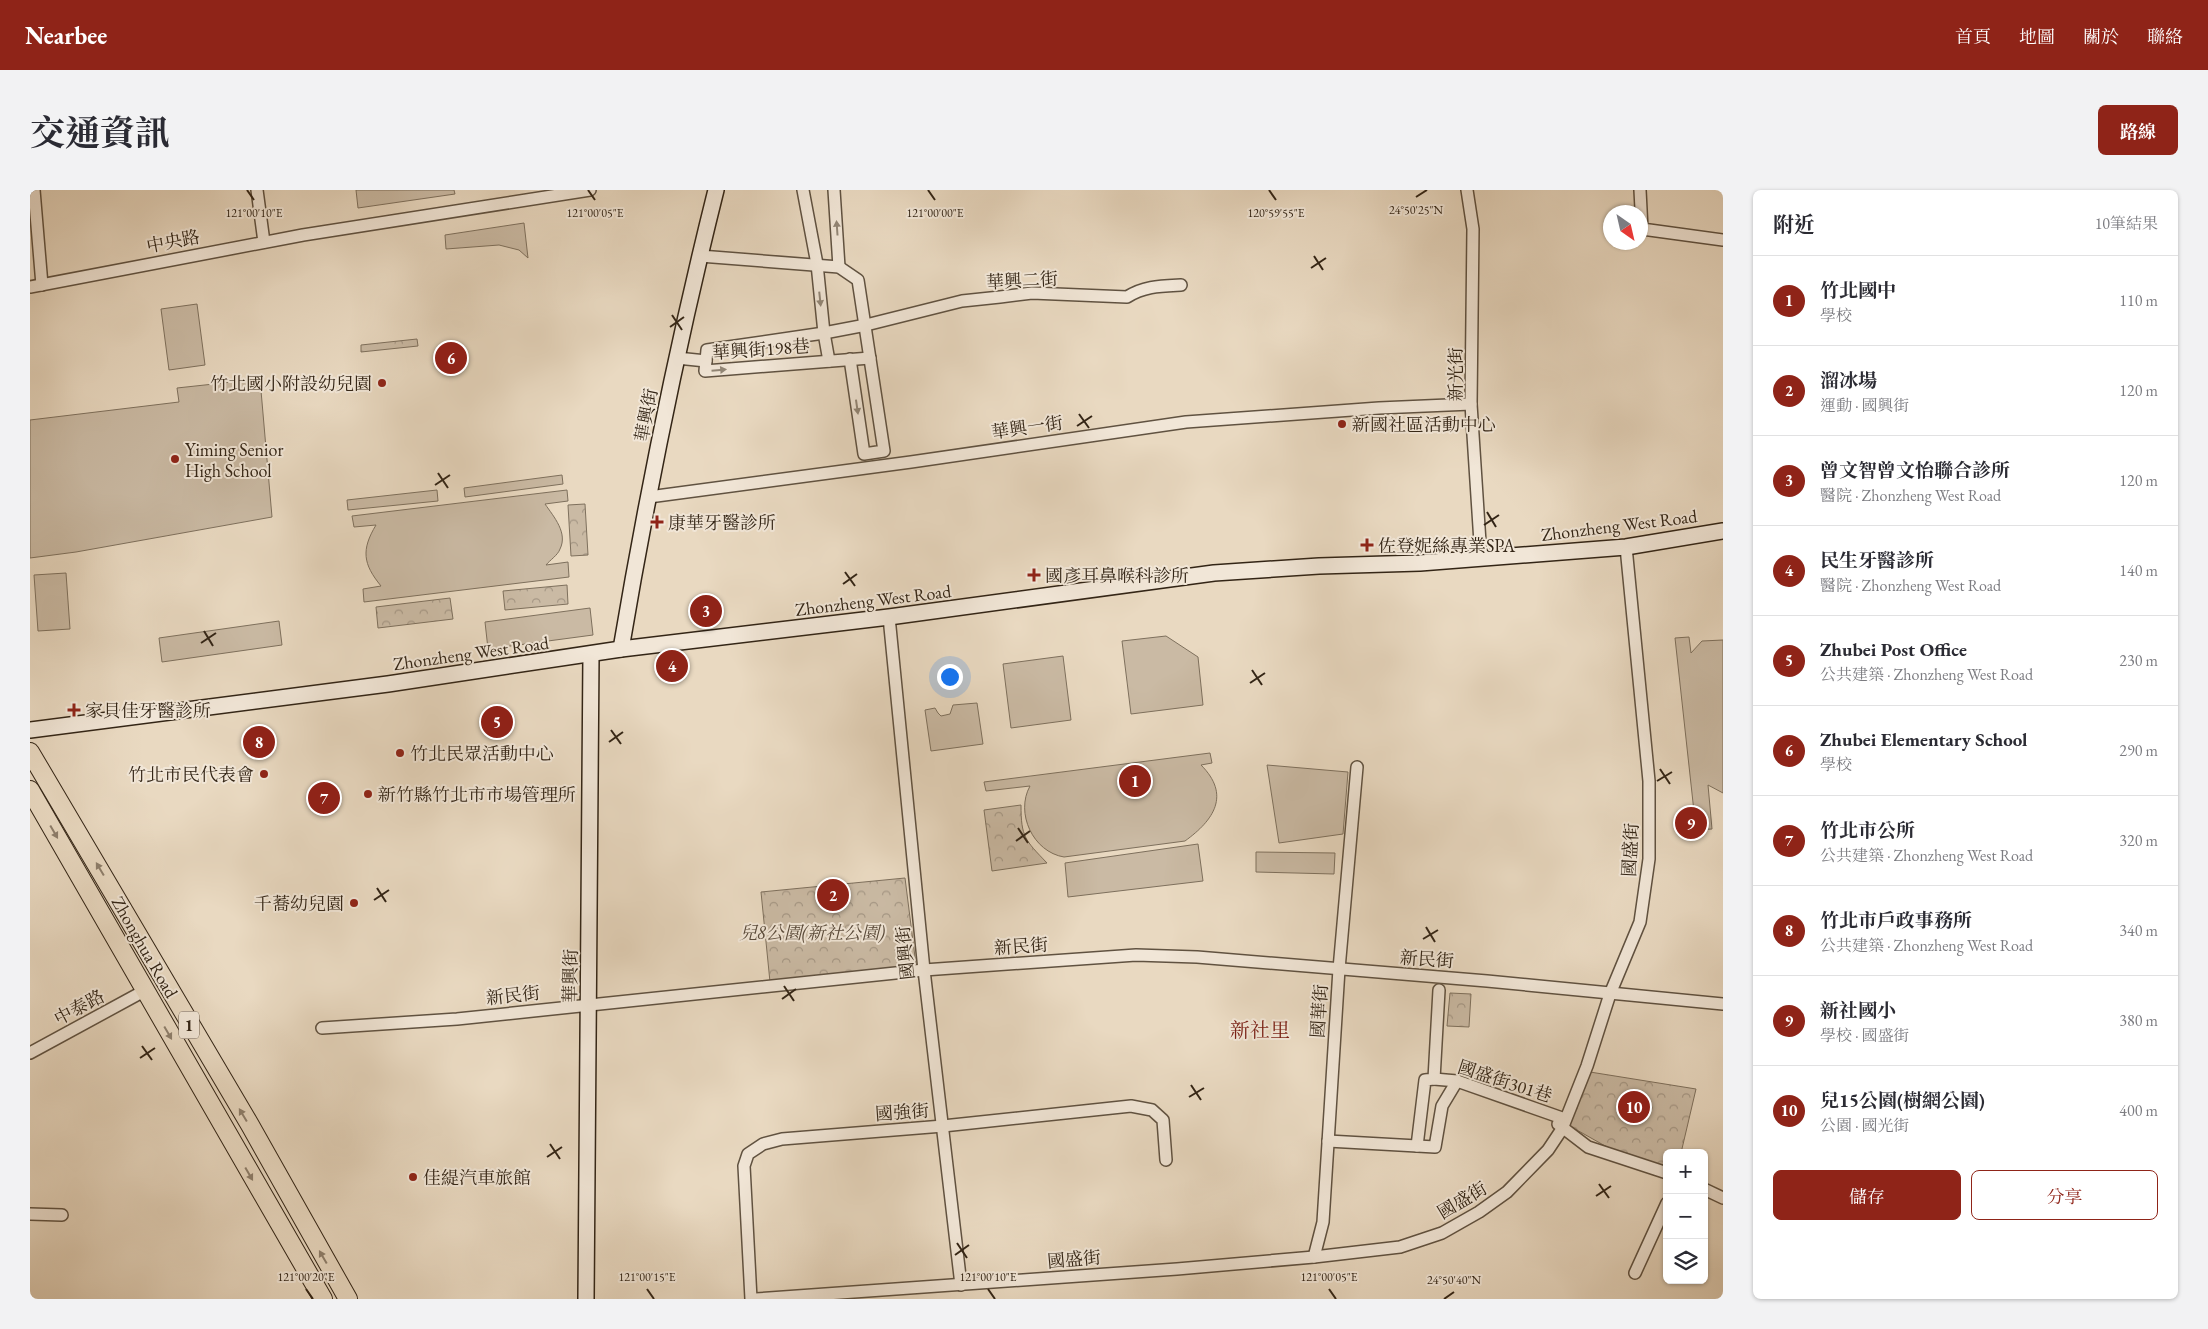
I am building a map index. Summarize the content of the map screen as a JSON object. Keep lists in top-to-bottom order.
{
  "streets": {
    "main road": [
      "華興街",
      "Zhonzheng West Road",
      "Zhonghua Road",
      "1"
    ],
    "street": [
      "中央路",
      "華興二街",
      "華興街198巷",
      "新光街",
      "華興一街",
      "國盛街",
      "新民街",
      "國興街",
      "中泰路",
      "國華街",
      "國盛街301巷",
      "國強街"
    ]
  },
  "crossings": [
    ["華興二街", "華興街198巷"],
    ["華興街198巷", "華興街"],
    ["新光街", "華興一街"],
    ["新光街", "Zhonzheng West Road"],
    ["華興街", "華興一街"],
    ["華興街", "Zhonzheng West Road"],
    ["華興街", "新民街"],
    ["Zhonzheng West Road", "國盛街"],
    ["Zhonzheng West Road", "國興街"],
    ["國盛街", "新民街"],
    ["國盛街", "國興街"],
    ["國盛街", "國華街"],
    ["國盛街", "國盛街301巷"],
    ["新民街", "國興街"],
    ["新民街", "國華街"],
    ["Zhonghua Road", "中泰路"],
    ["國興街", "國強街"]
  ],
  "districts": ["新社里"],
  "parks": ["兒8公園(新社公園)"],
  "places": {
    "other": [
      "竹北國小附設幼兒園",
      "新國社區活動中心",
      "Yiming Senior High School",
      "竹北民眾活動中心",
      "竹北市民代表會",
      "新竹縣竹北市市場管理所",
      "千蕎幼兒園",
      "佳緹汽車旅館"
    ],
    "health": [
      "康華牙醫診所",
      "佐登妮絲專業SPA",
      "國彥耳鼻喉科診所",
      "家貝佳牙醫診所"
    ]
  },
  "north": "bottom right",
  "page": {
    "header": "Nearbee",
    "nav": [
      "首頁",
      "地圖",
      "關於",
      "聯絡"
    ],
    "title": "交通資訊",
    "buttons": [
      "路線",
      ["儲存", "分享"]
    ],
    "heading": ["附近", "10筆結果"],
    "list": [
      {
        "mark": "1",
        "name": "竹北國中",
        "note": "學校",
        "value": "110 m"
      },
      {
        "mark": "2",
        "name": "溜冰場",
        "note": "運動 · 國興街",
        "value": "120 m"
      },
      {
        "mark": "3",
        "name": "曾文智曾文怡聯合診所",
        "note": "醫院 · Zhonzheng West Road",
        "value": "120 m"
      },
      {
        "mark": "4",
        "name": "民生牙醫診所",
        "note": "醫院 · Zhonzheng West Road",
        "value": "140 m"
      },
      {
        "mark": "5",
        "name": "Zhubei Post Office",
        "note": "公共建築 · Zhonzheng West Road",
        "value": "230 m"
      },
      {
        "mark": "6",
        "name": "Zhubei Elementary School",
        "note": "學校",
        "value": "290 m"
      },
      {
        "mark": "7",
        "name": "竹北市公所",
        "note": "公共建築 · Zhonzheng West Road",
        "value": "320 m"
      },
      {
        "mark": "8",
        "name": "竹北市戶政事務所",
        "note": "公共建築 · Zhonzheng West Road",
        "value": "340 m"
      },
      {
        "mark": "9",
        "name": "新社國小",
        "note": "學校 · 國盛街",
        "value": "380 m"
      },
      {
        "mark": "10",
        "name": "兒15公園(樹網公園)",
        "note": "公園 · 國光街",
        "value": "400 m"
      }
    ],
    "pins": [
      "6",
      "3",
      "4",
      "5",
      "8",
      "1",
      "7",
      "9",
      "2",
      "10"
    ],
    "map_buttons": ["+", "−"]
  },
  "coordinates": [
    "24°50'25\"N",
    "121°00'10\"E",
    "121°00'05\"E",
    "121°00'00\"E",
    "120°59'55\"E",
    "121°00'20\"E",
    "121°00'15\"E",
    "24°50'40\"N"
  ]
}
